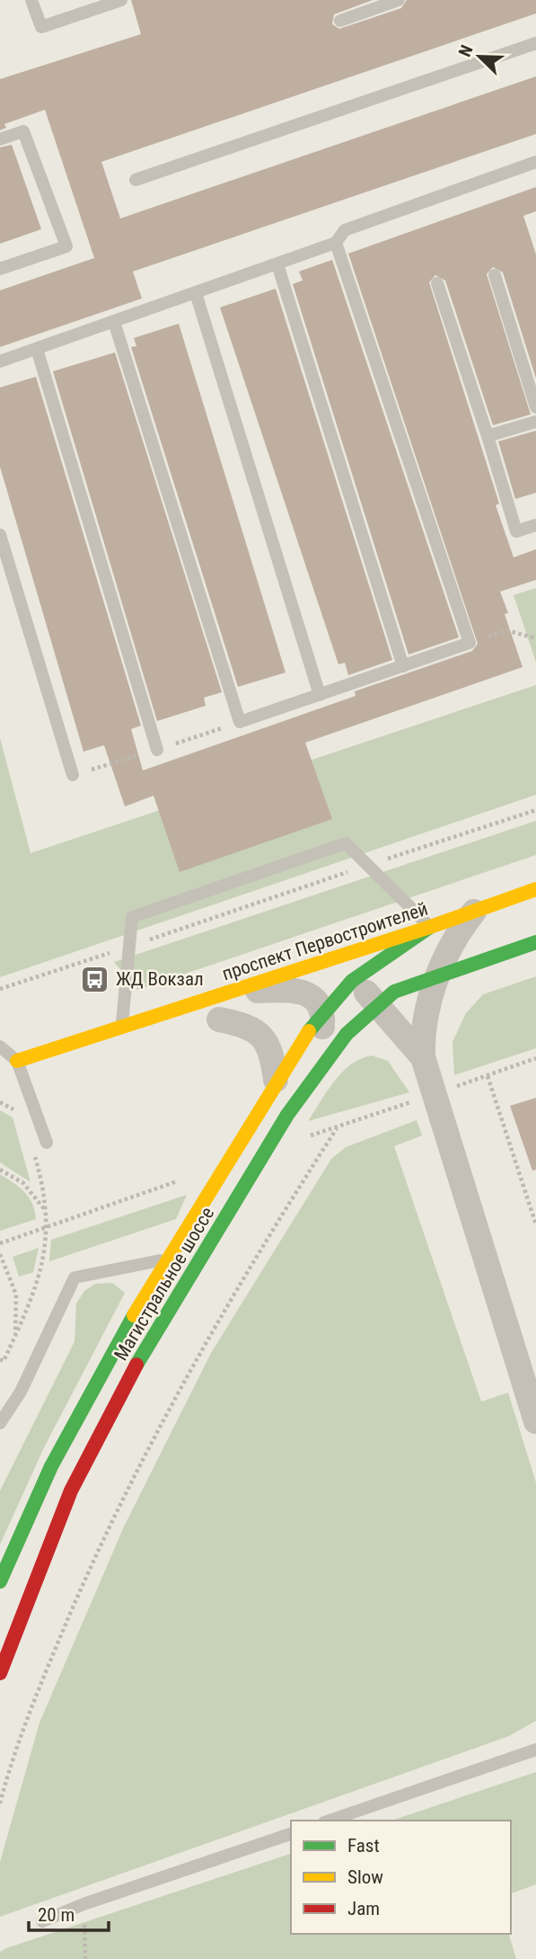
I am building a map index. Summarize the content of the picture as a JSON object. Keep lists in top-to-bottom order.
{
  "streets": {
    "main road": ["проспект Первостроителей", "Магистральное шоссе"]
  },
  "crossings": [
    ["проспект Первостроителей", "Магистральное шоссе"]
  ],
  "places": {
    "bus stop": ["ЖД Вокзал"]
  },
  "legend": ["Fast", "Slow", "Jam"],
  "scale_bar": "20 m",
  "north": "top left"
}
